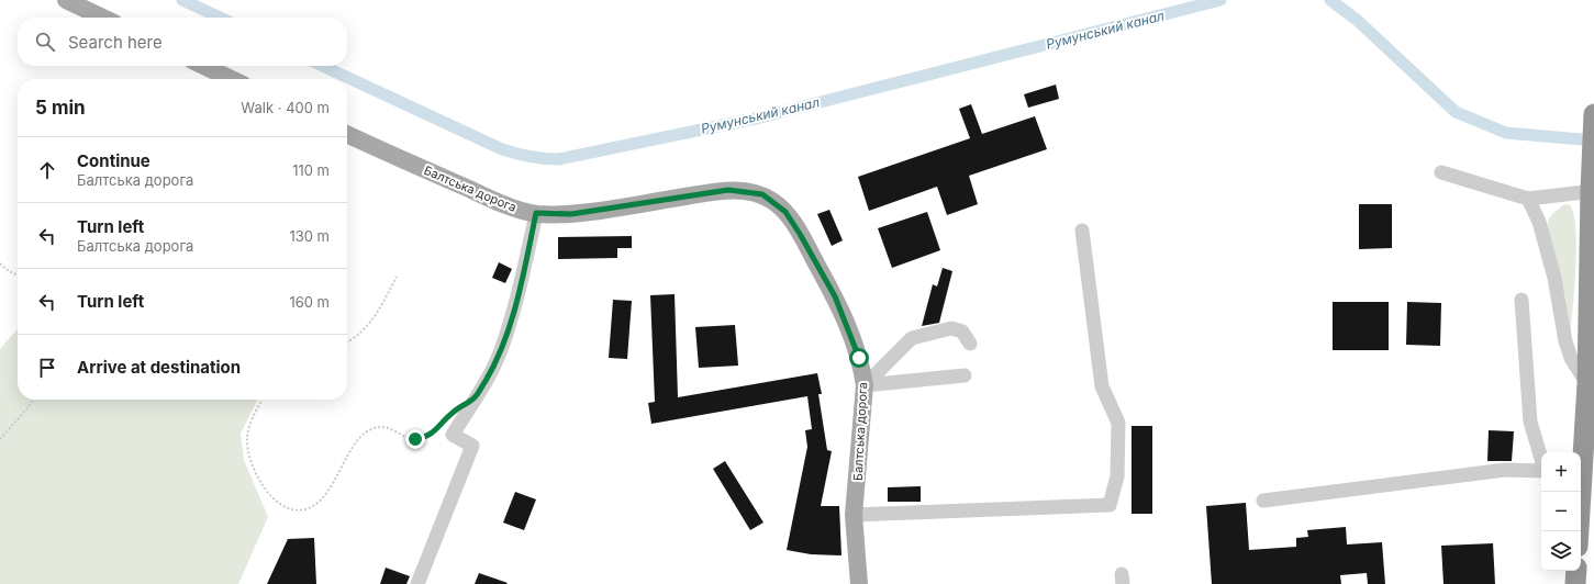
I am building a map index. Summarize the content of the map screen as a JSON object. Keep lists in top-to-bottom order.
{
  "streets": {
    "main road": ["Балтська дорога"]
  },
  "water": ["Румунський канал"],
  "page": {
    "search": "Search here",
    "heading": ["5 min", "Walk · 400 m"],
    "list": [
      ["Continue", "Балтська дорога", "110 m"],
      ["Turn left", "Балтська дорога", "130 m"],
      ["Turn left", "160 m"],
      "Arrive at destination"
    ],
    "map_buttons": ["+", "−"]
  }
}
